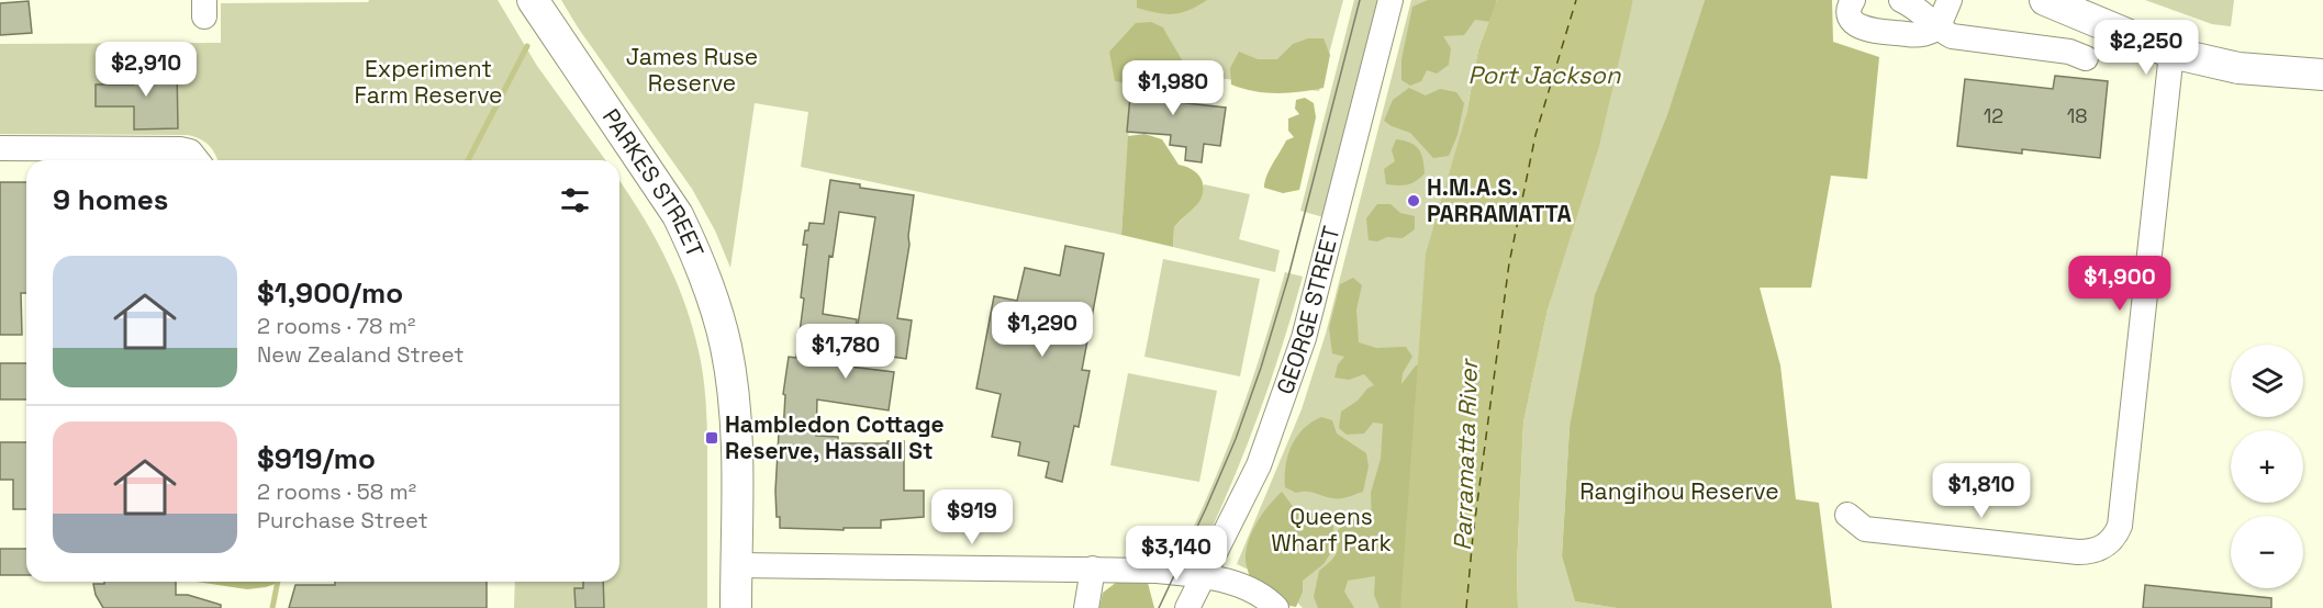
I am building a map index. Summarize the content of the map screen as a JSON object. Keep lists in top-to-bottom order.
{
  "streets": {
    "main road": ["PARKES STREET"],
    "street": ["GEORGE STREET"]
  },
  "water": ["Port Jackson", "Parramatta River"],
  "parks": [
    "James Ruse Reserve",
    "Experiment Farm Reserve",
    "Rangihou Reserve",
    "Queens Wharf Park"
  ],
  "places": {
    "other": ["H.M.A.S. PARRAMATTA"],
    "transit": ["Hambledon Cottage Reserve, Hassall St"]
  },
  "house_numbers": ["12", "18"],
  "page": {
    "price": [
      "$2,250",
      "$2,910",
      "$1,980",
      "$1,900",
      "$1,290",
      "$1,780",
      "$1,810",
      "$919",
      "$3,140"
    ],
    "heading": "9 homes",
    "list": [
      {
        "name": "$1,900/mo",
        "note": "2 rooms · 78 m² · New Zealand Street"
      },
      {
        "name": "$919/mo",
        "note": "2 rooms · 58 m² · Purchase Street"
      }
    ],
    "map_buttons": ["+", "−"]
  }
}
